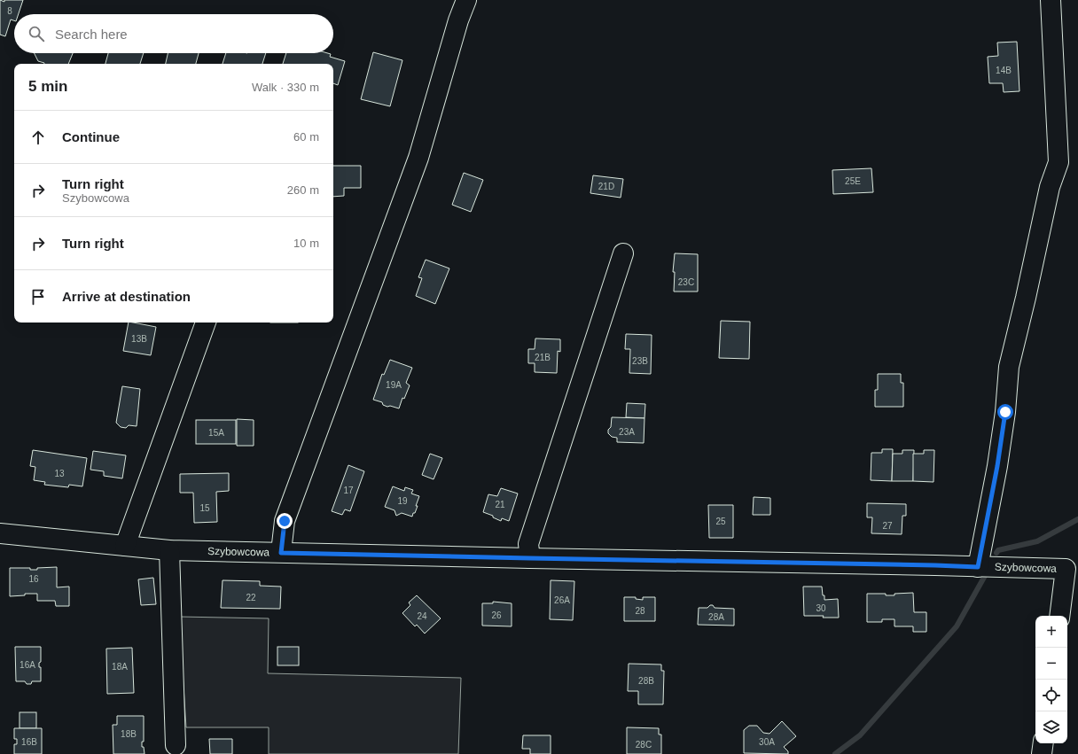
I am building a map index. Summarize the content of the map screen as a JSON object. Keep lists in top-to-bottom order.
{
  "streets": {
    "street": ["Szybowcowa"]
  },
  "house_numbers": [
    "8",
    "14B",
    "25E",
    "21D",
    "23C",
    "13B",
    "21B",
    "23B",
    "19A",
    "23A",
    "15A",
    "13",
    "17",
    "19",
    "21",
    "15",
    "25",
    "27",
    "16",
    "22",
    "26A",
    "30",
    "28",
    "26",
    "24",
    "28A",
    "16A",
    "18A",
    "28B",
    "18B",
    "16B",
    "30A",
    "28C"
  ],
  "page": {
    "search": "Search here",
    "heading": ["5 min", "Walk · 330 m"],
    "list": [
      ["Continue", "60 m"],
      ["Turn right", "Szybowcowa", "260 m"],
      ["Turn right", "10 m"],
      "Arrive at destination"
    ],
    "map_buttons": ["+", "−"]
  }
}
